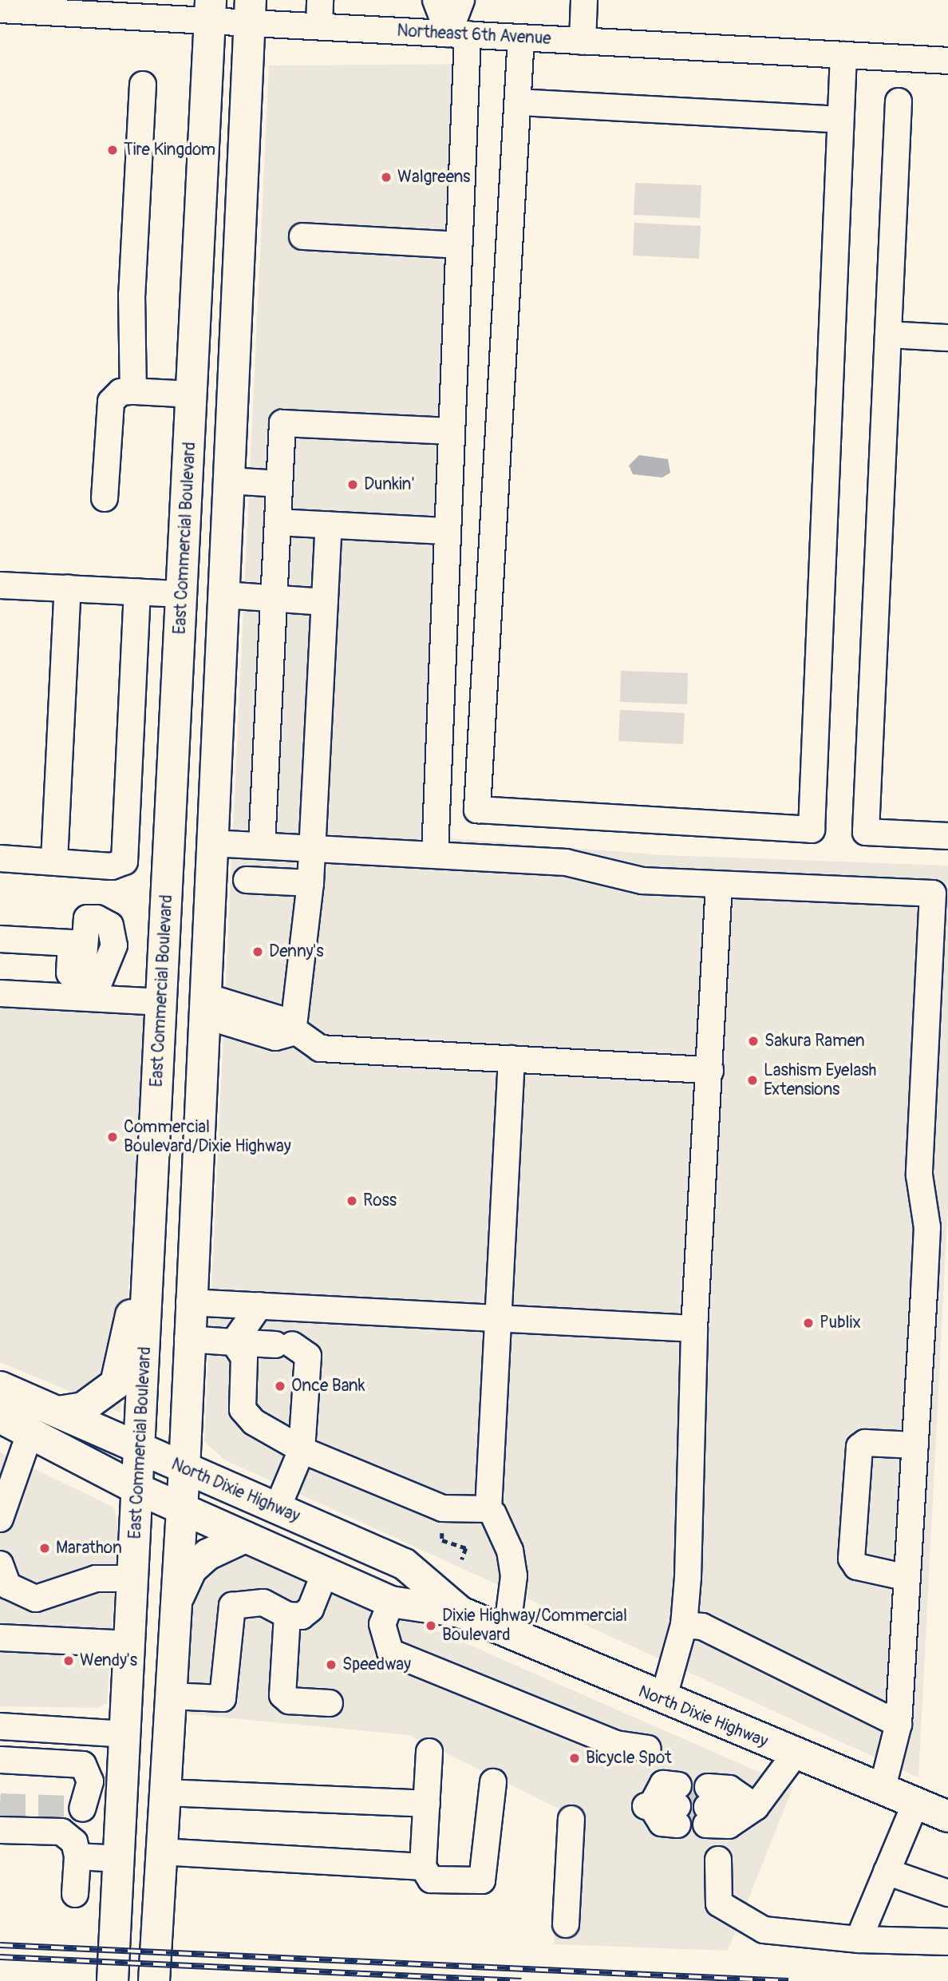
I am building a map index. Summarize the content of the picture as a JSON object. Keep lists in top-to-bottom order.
{
  "streets": {
    "main road": ["East Commercial Boulevard", "North Dixie Highway"],
    "street": ["Northeast 6th Avenue"]
  },
  "crossings": [
    ["Northeast 6th Avenue", "East Commercial Boulevard"],
    ["East Commercial Boulevard", "North Dixie Highway"]
  ],
  "places": [
    "Tire Kingdom",
    "Walgreens",
    "Dunkin'",
    "Denny's",
    "Sakura Ramen",
    "Lashism Eyelash Extensions",
    "Commercial Boulevard/Dixie Highway",
    "Ross",
    "Publix",
    "Once Bank",
    "Marathon",
    "Dixie Highway/Commercial Boulevard",
    "Wendy's",
    "Speedway",
    "Bicycle Spot"
  ]
}
